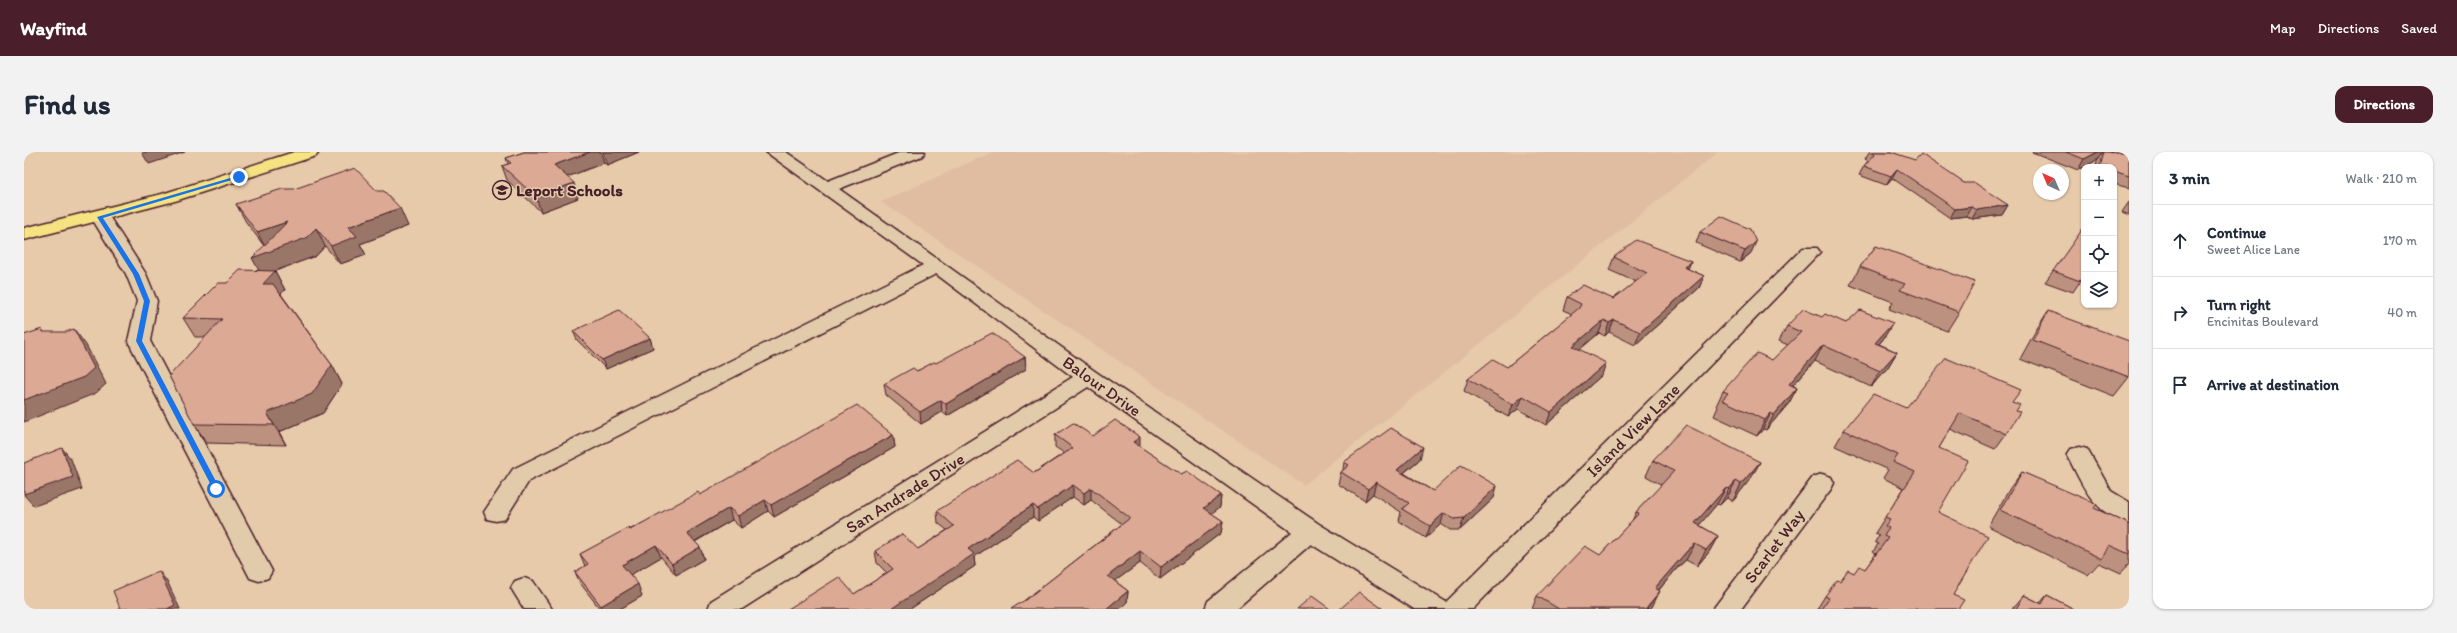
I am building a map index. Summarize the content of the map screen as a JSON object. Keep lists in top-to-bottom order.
{
  "streets": {
    "street": [
      "Balour Drive",
      "Island View Lane",
      "San Andrade Drive",
      "Scarlet Way"
    ]
  },
  "crossings": [
    ["Balour Drive", "San Andrade Drive"]
  ],
  "places": {
    "school or university": ["Leport Schools"]
  },
  "north": "top left",
  "page": {
    "header": "Wayfind",
    "nav": ["Map", "Directions", "Saved"],
    "buttons": "Directions",
    "title": "Find us",
    "heading": ["3 min", "Walk · 210 m"],
    "map_buttons": ["+", "−"],
    "list": [
      ["Continue", "Sweet Alice Lane", "170 m"],
      ["Turn right", "Encinitas Boulevard", "40 m"],
      "Arrive at destination"
    ]
  }
}
